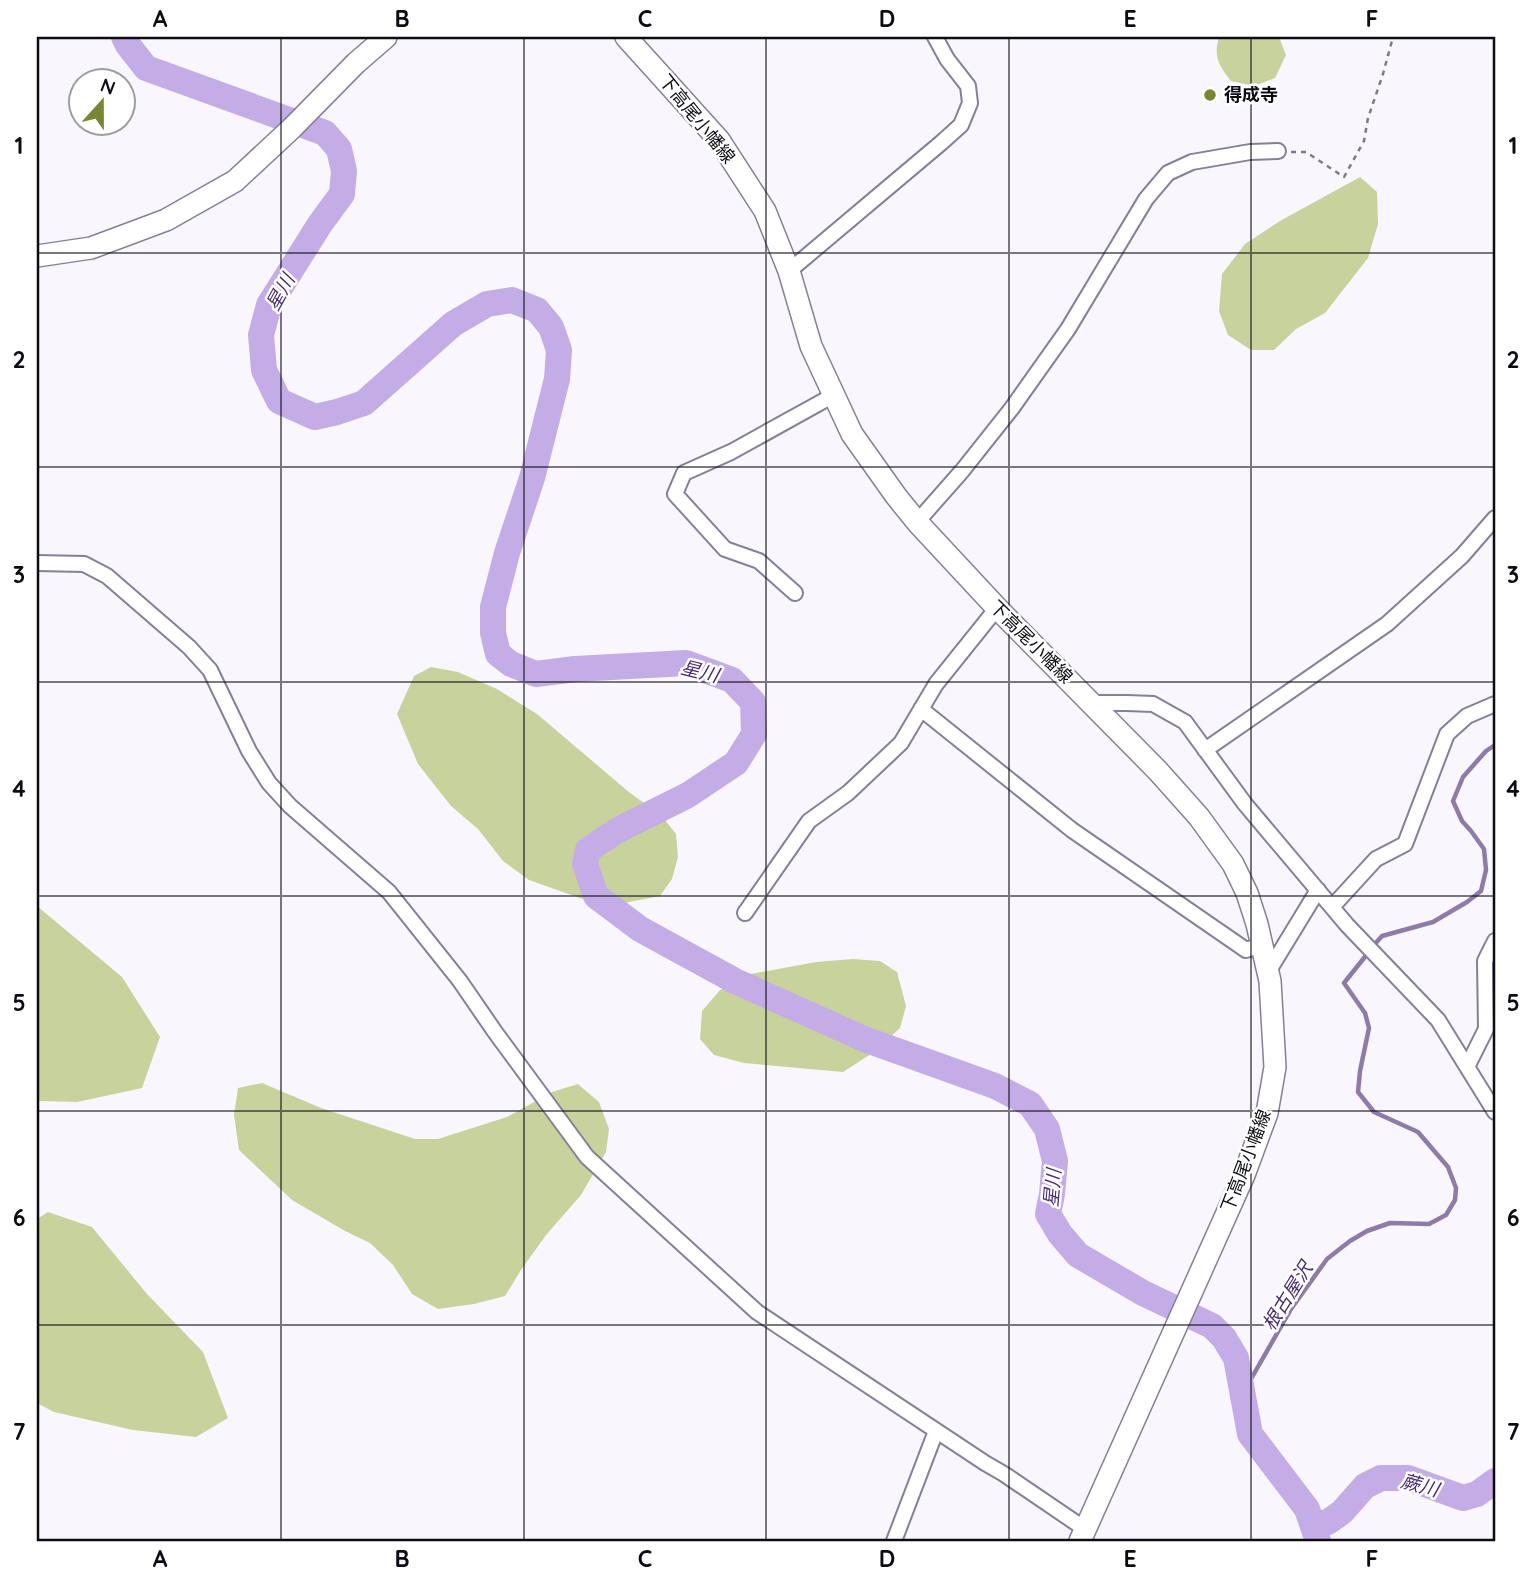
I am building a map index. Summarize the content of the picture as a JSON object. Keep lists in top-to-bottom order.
{
  "streets": {
    "main road": ["下高尾小幡線"]
  },
  "water": ["星川", "根古屋沢", "蕨川"],
  "places": ["得成寺"],
  "north": "top",
  "grid": {
    "columns": [
      "A",
      "B",
      "C",
      "D",
      "E",
      "F"
    ],
    "rows": [
      "1",
      "2",
      "3",
      "4",
      "5",
      "6",
      "7"
    ]
  }
}
